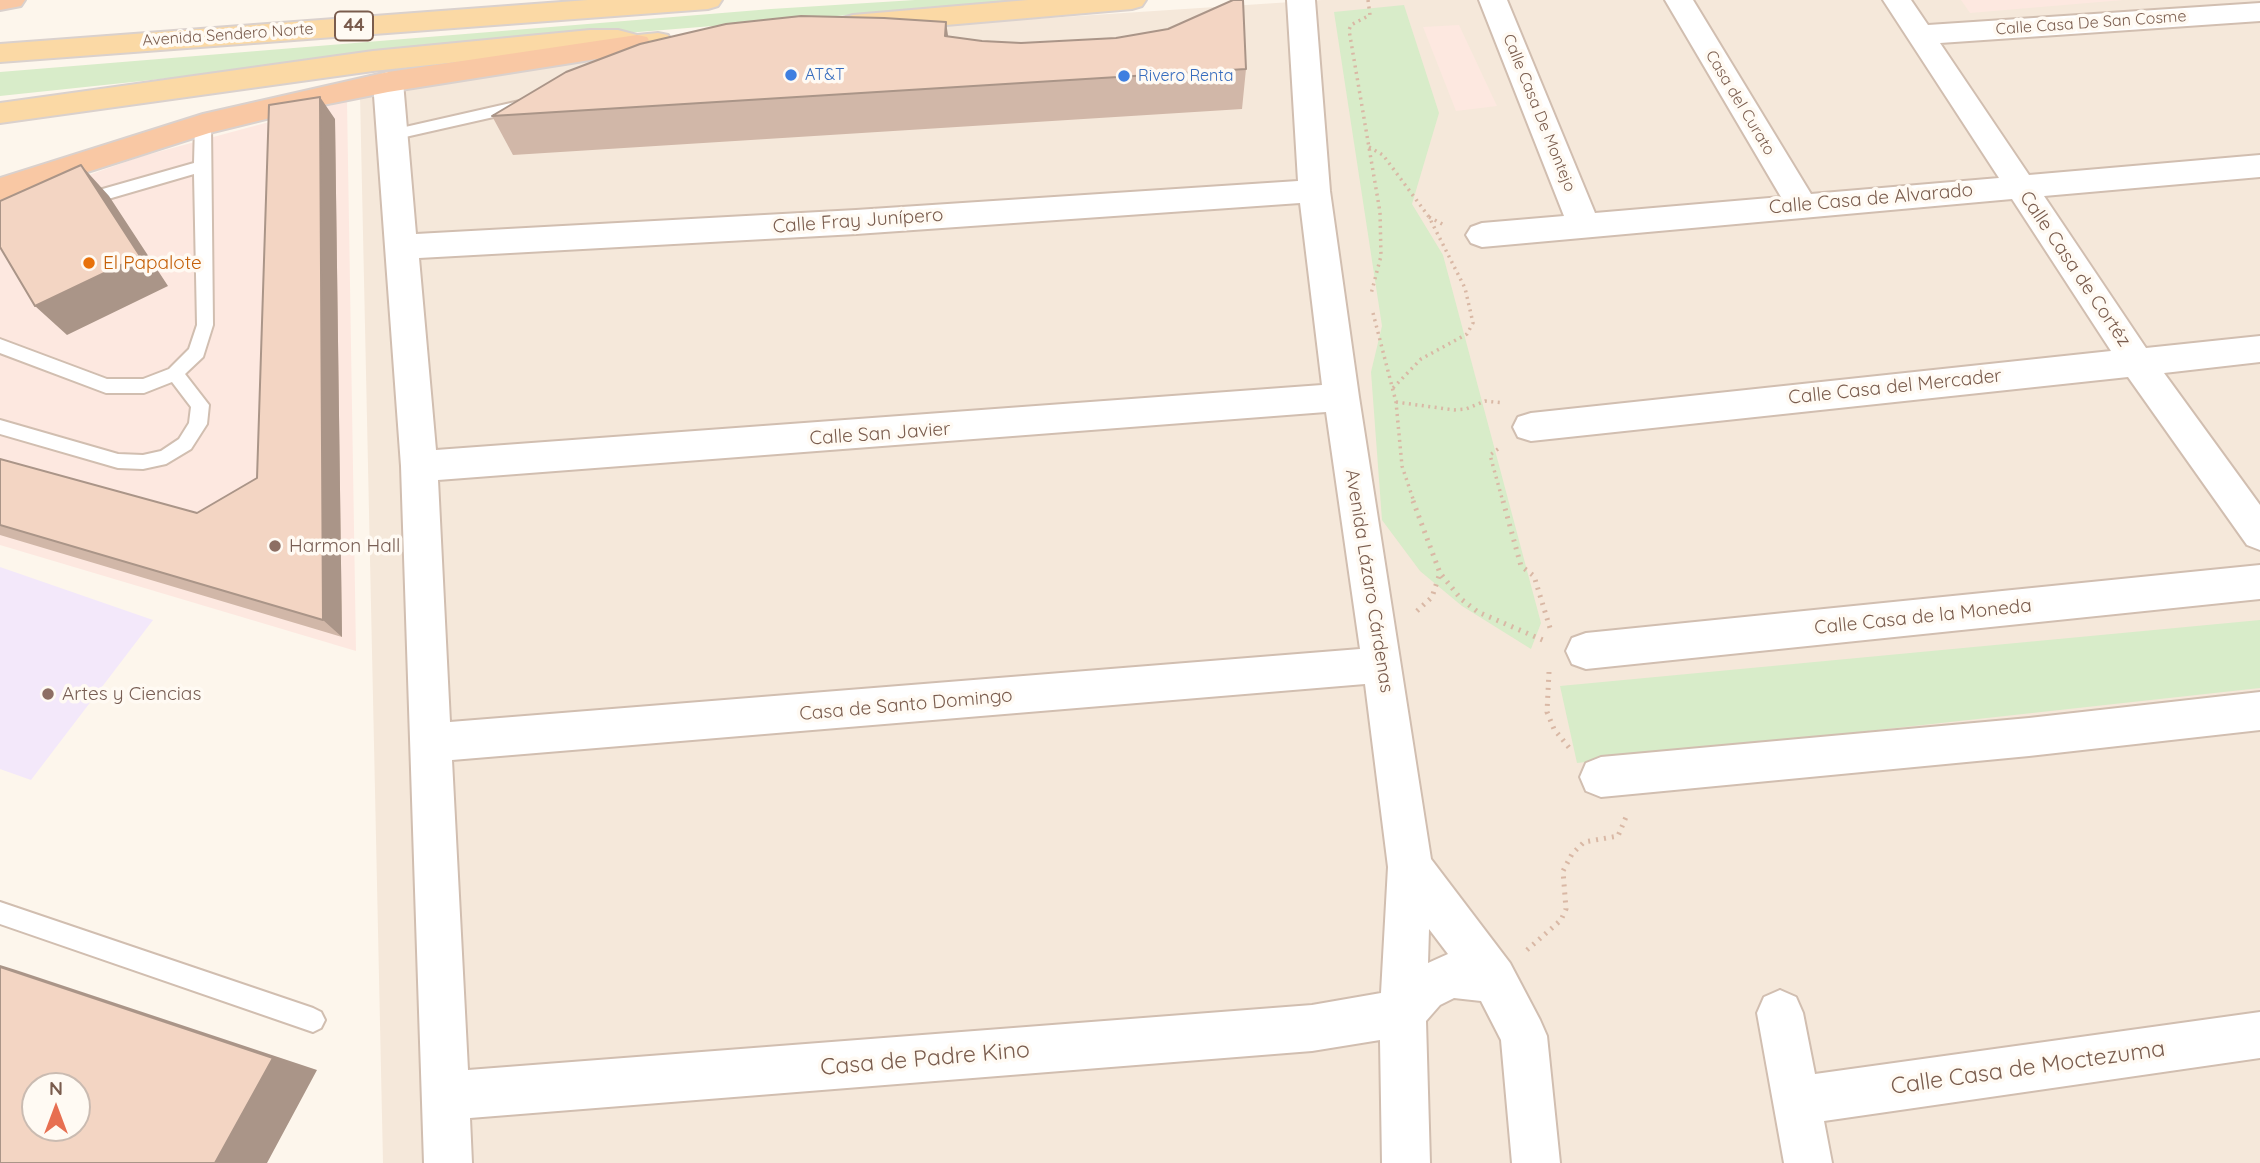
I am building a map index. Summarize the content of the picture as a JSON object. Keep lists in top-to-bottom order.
{
  "streets": {
    "main road": ["44", "Avenida Sendero Norte"],
    "street": [
      "Calle Casa De San Cosme",
      "Casa del Curato",
      "Calle Casa De Montejo",
      "Calle Casa de Alvarado",
      "Calle Fray Junípero",
      "Calle Casa de Cortéz",
      "Calle Casa del Mercader",
      "Calle San Javier",
      "Avenida Lázaro Cárdenas",
      "Calle Casa de la Moneda",
      "Casa de Santo Domingo",
      "Casa de Padre Kino",
      "Calle Casa de Moctezuma"
    ]
  },
  "crossings": [
    ["Calle Casa De San Cosme", "Calle Casa de Cortéz"],
    ["Casa del Curato", "Calle Casa de Alvarado"],
    ["Calle Casa De Montejo", "Calle Casa de Alvarado"],
    ["Calle Casa de Alvarado", "Calle Casa de Cortéz"],
    ["Calle Fray Junípero", "Avenida Lázaro Cárdenas"],
    ["Calle Casa de Cortéz", "Calle Casa del Mercader"],
    ["Calle San Javier", "Avenida Lázaro Cárdenas"],
    ["Avenida Lázaro Cárdenas", "Casa de Santo Domingo"],
    ["Avenida Lázaro Cárdenas", "Casa de Padre Kino"]
  ],
  "places": [
    "AT&T",
    "Rivero Renta",
    "El Papalote",
    "Harmon Hall",
    "Artes y Ciencias"
  ],
  "north": "top"
}
